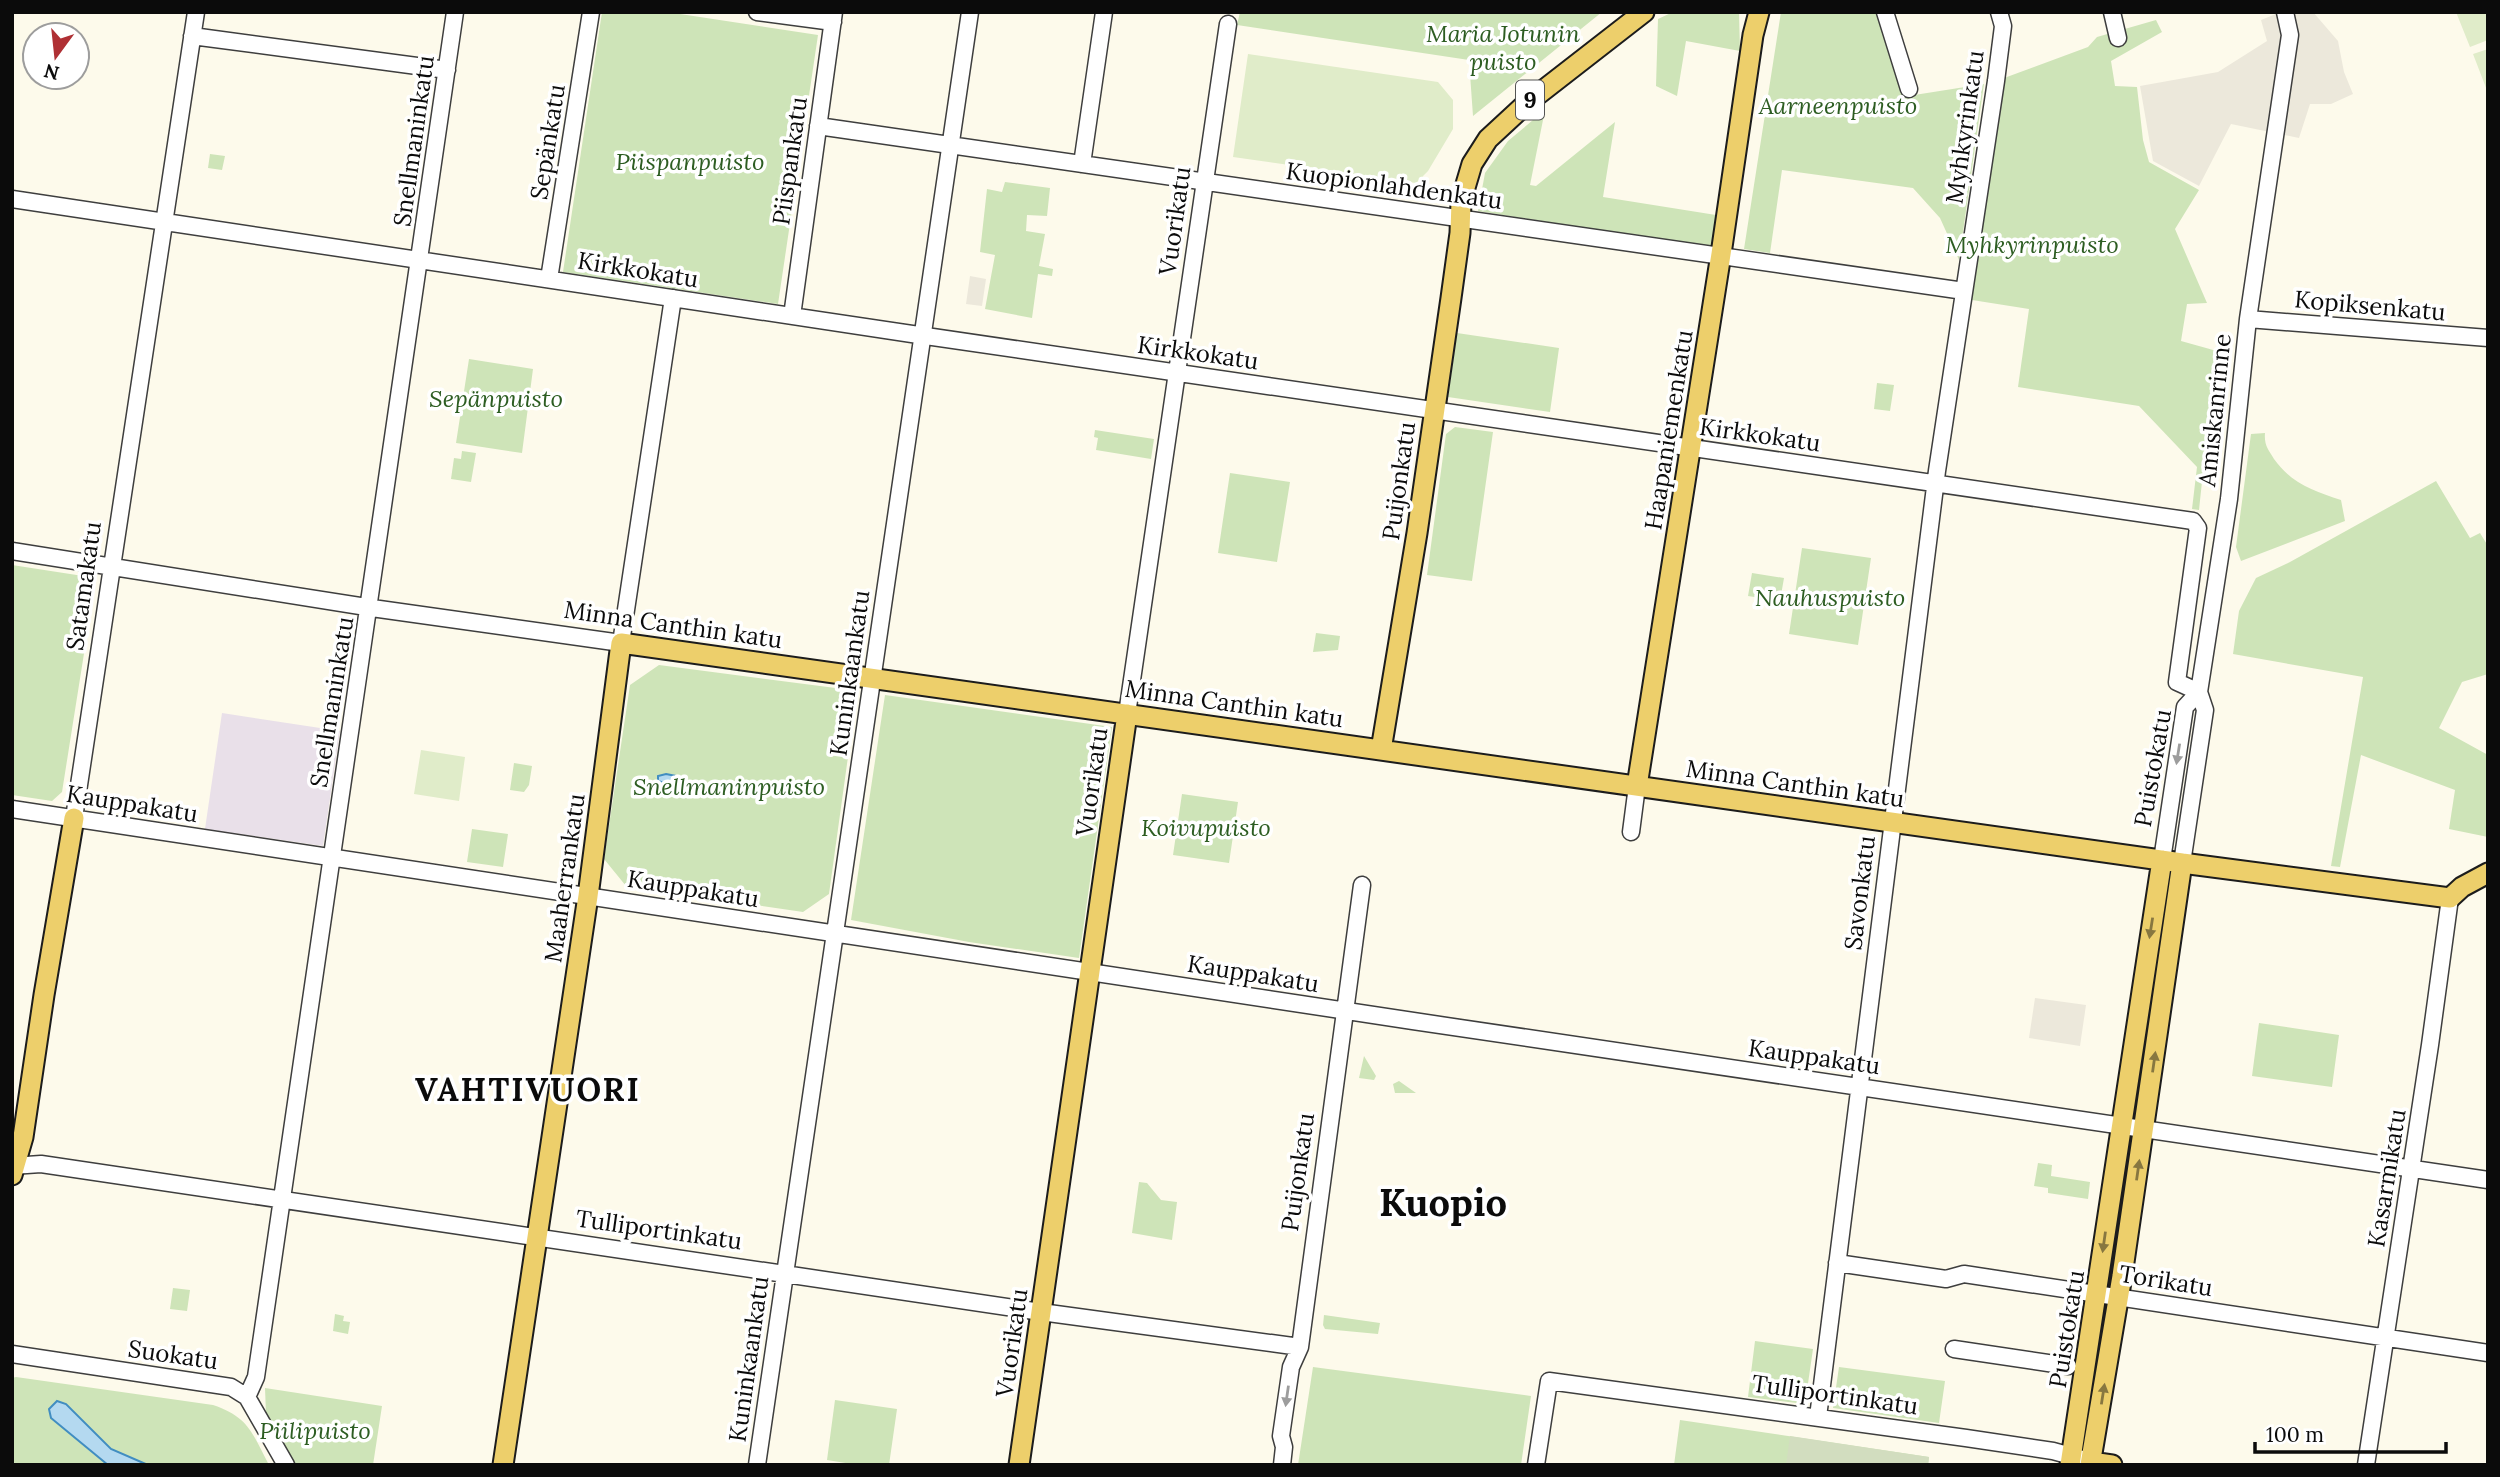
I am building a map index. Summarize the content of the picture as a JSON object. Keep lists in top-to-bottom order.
{
  "streets": {
    "main road": [
      "9",
      "Vuorikatu",
      "Haapaniemenkatu",
      "Puijonkatu",
      "Satamakatu",
      "Minna Canthin katu",
      "Puistokatu",
      "Maaherrankatu",
      "Tulliportinkatu"
    ],
    "street": [
      "Myhkyrinkatu",
      "Snellmaninkatu",
      "Sepänkatu",
      "Piispankatu",
      "Kuopionlahdenkatu",
      "Kirkkokatu",
      "Kopiksenkatu",
      "Amiskanrinne",
      "Kuninkaankatu",
      "Kauppakatu",
      "Savonkatu",
      "Kasarmikatu",
      "Torikatu",
      "Suokatu"
    ]
  },
  "crossings": [
    ["9", "Kuopionlahdenkatu"],
    ["9", "Puijonkatu"],
    ["Myhkyrinkatu", "Kuopionlahdenkatu"],
    ["Myhkyrinkatu", "Savonkatu"],
    ["Snellmaninkatu", "Kirkkokatu"],
    ["Snellmaninkatu", "Minna Canthin katu"],
    ["Snellmaninkatu", "Kauppakatu"],
    ["Snellmaninkatu", "Tulliportinkatu"],
    ["Snellmaninkatu", "Suokatu"],
    ["Sepänkatu", "Kirkkokatu"],
    ["Piispankatu", "Kuopionlahdenkatu"],
    ["Piispankatu", "Kirkkokatu"],
    ["Kuopionlahdenkatu", "Vuorikatu"],
    ["Kuopionlahdenkatu", "Haapaniemenkatu"],
    ["Kuopionlahdenkatu", "Puijonkatu"],
    ["Kuopionlahdenkatu", "Kuninkaankatu"],
    ["Kuopionlahdenkatu", "Savonkatu"],
    ["Vuorikatu", "Kirkkokatu"],
    ["Vuorikatu", "Minna Canthin katu"],
    ["Vuorikatu", "Kauppakatu"],
    ["Vuorikatu", "Tulliportinkatu"],
    ["Kirkkokatu", "Amiskanrinne"],
    ["Kirkkokatu", "Haapaniemenkatu"],
    ["Kirkkokatu", "Puijonkatu"],
    ["Kirkkokatu", "Satamakatu"],
    ["Kirkkokatu", "Kuninkaankatu"],
    ["Kirkkokatu", "Puistokatu"],
    ["Kirkkokatu", "Maaherrankatu"],
    ["Kirkkokatu", "Savonkatu"],
    ["Kopiksenkatu", "Amiskanrinne"],
    ["Amiskanrinne", "Puistokatu"],
    ["Haapaniemenkatu", "Minna Canthin katu"],
    ["Puijonkatu", "Minna Canthin katu"],
    ["Puijonkatu", "Kauppakatu"],
    ["Puijonkatu", "Tulliportinkatu"],
    ["Satamakatu", "Minna Canthin katu"],
    ["Satamakatu", "Kauppakatu"],
    ["Satamakatu", "Tulliportinkatu"],
    ["Minna Canthin katu", "Kuninkaankatu"],
    ["Minna Canthin katu", "Puistokatu"],
    ["Minna Canthin katu", "Maaherrankatu"],
    ["Minna Canthin katu", "Savonkatu"],
    ["Minna Canthin katu", "Kasarmikatu"],
    ["Kuninkaankatu", "Kauppakatu"],
    ["Kuninkaankatu", "Tulliportinkatu"],
    ["Puistokatu", "Kauppakatu"],
    ["Puistokatu", "Tulliportinkatu"],
    ["Puistokatu", "Torikatu"],
    ["Kauppakatu", "Maaherrankatu"],
    ["Kauppakatu", "Savonkatu"],
    ["Kauppakatu", "Kasarmikatu"],
    ["Maaherrankatu", "Tulliportinkatu"],
    ["Savonkatu", "Tulliportinkatu"],
    ["Savonkatu", "Torikatu"],
    ["Kasarmikatu", "Torikatu"]
  ],
  "districts": ["VAHTIVUORI", "Kuopio"],
  "parks": [
    "Maria Jotunin puisto",
    "Aarneenpuisto",
    "Piispanpuisto",
    "Myhkyrinpuisto",
    "Sepänpuisto",
    "Nauhuspuisto",
    "Snellmaninpuisto",
    "Koivupuisto",
    "Piilipuisto"
  ],
  "scale_bar": "100 m",
  "north": "bottom"
}
